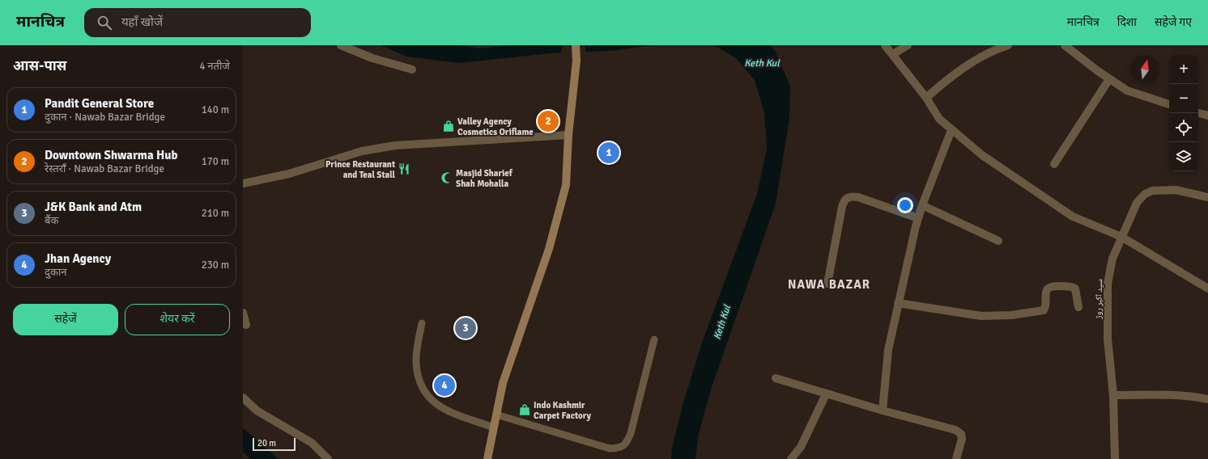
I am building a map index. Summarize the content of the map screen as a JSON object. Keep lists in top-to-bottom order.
{
  "streets": {
    "street": ["سید اکبر روڑ"]
  },
  "districts": ["NAWA BAZAR"],
  "water": ["Keth Kul"],
  "places": {
    "shop": ["Valley Agency Cosmetics Oriflame", "Indo Kashmir Carpet Factory"],
    "restaurant": ["Prince Restaurant and Teal Stall"],
    "mosque": ["Masjid Sharief Shah Mohalla"]
  },
  "scale_bar": "20 m",
  "north": "top",
  "page": {
    "header": "मानचित्र",
    "search": "यहाँ खोजें",
    "nav": ["मानचित्र", "दिशा", "सहेजे गए"],
    "heading": ["आस-पास", "4 नतीजे"],
    "map_buttons": ["+", "−"],
    "list": [
      {
        "mark": "1",
        "name": "Pandit General Store",
        "note": "दुकान · Nawab Bazar Bridge",
        "value": "140 m"
      },
      {
        "mark": "2",
        "name": "Downtown Shwarma Hub",
        "note": "रेस्तराँ · Nawab Bazar Bridge",
        "value": "170 m"
      },
      {
        "mark": "3",
        "name": "J&K Bank and Atm",
        "note": "बैंक",
        "value": "210 m"
      },
      {
        "mark": "4",
        "name": "Jhan Agency",
        "note": "दुकान",
        "value": "230 m"
      }
    ],
    "pins": [
      "2",
      "1",
      "3",
      "4"
    ],
    "buttons": ["सहेजें", "शेयर करें"],
    "scale": "20 m"
  }
}
